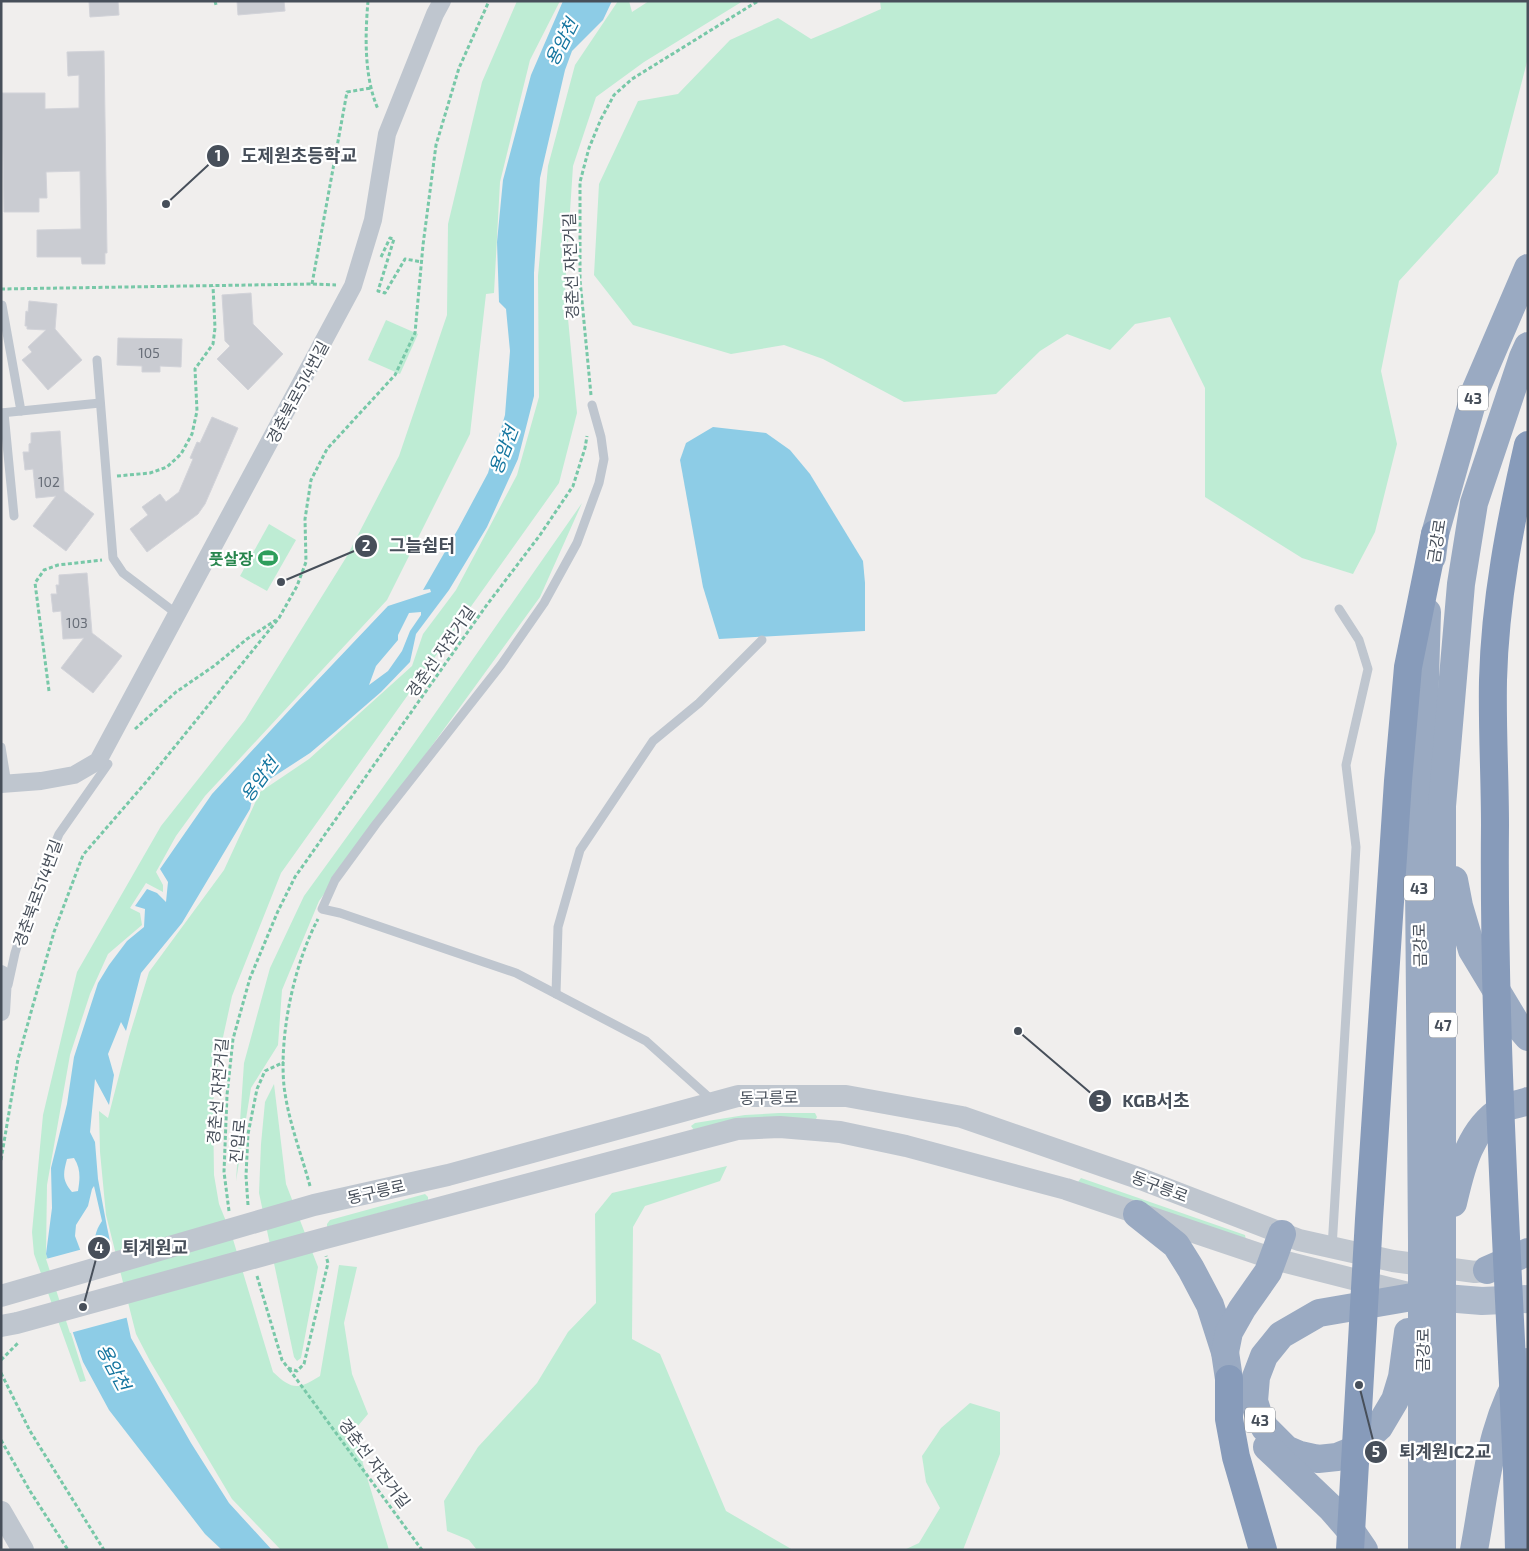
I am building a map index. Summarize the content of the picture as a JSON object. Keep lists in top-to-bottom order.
{
  "streets": {
    "highway": ["43", "금강로", "47"],
    "main road": ["동구릉로"],
    "street": ["경춘북로514번길"],
    "path": ["경춘선 자전거길", "진입로"]
  },
  "crossings": [
    ["43", "금강로"],
    ["43", "동구릉로"]
  ],
  "water": ["용암천"],
  "places": {
    "other": [
      "도제원초등학교",
      "그늘쉼터",
      "KGB서초",
      "퇴계원교",
      "퇴계원IC2교"
    ],
    "sports": ["풋살장"]
  },
  "house_numbers": ["105", "102", "103"]
}
